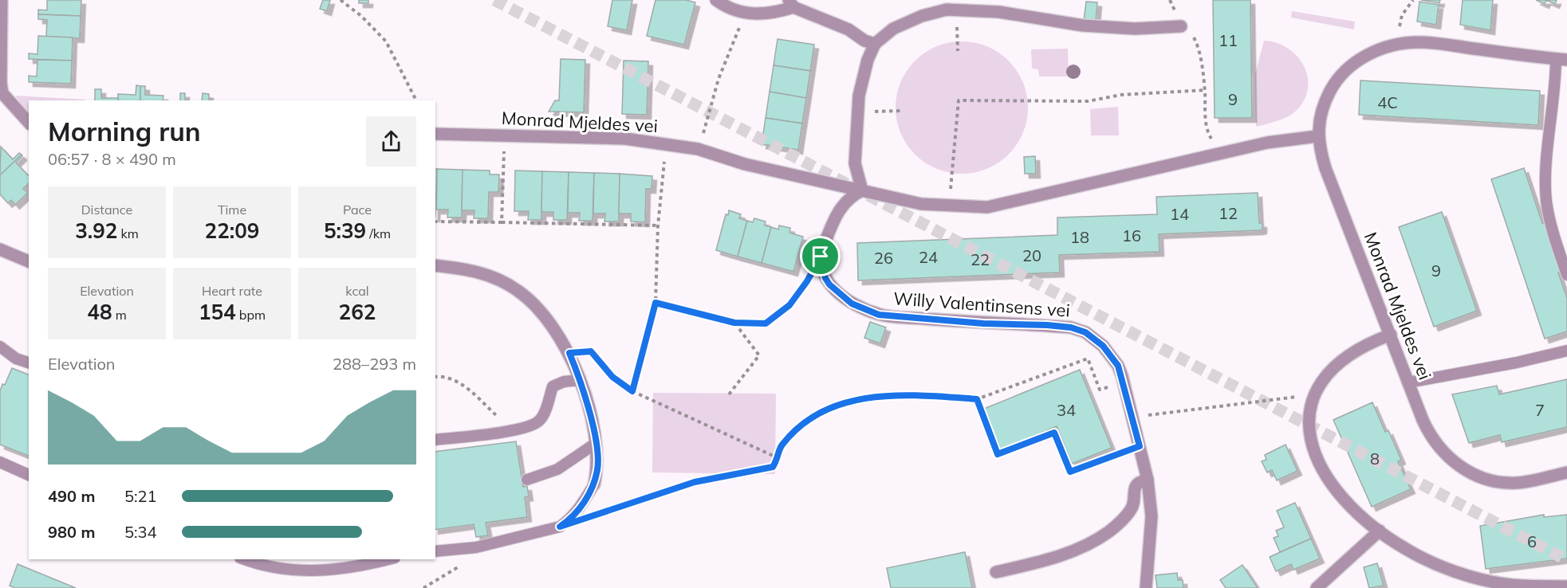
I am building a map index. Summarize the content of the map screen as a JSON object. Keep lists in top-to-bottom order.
{
  "streets": {
    "street": ["Monrad Mjeldes vei", "Willy Valentinsens vei"]
  },
  "house_numbers": [
    "11",
    "9",
    "4C",
    "12",
    "14",
    "16",
    "18",
    "20",
    "24",
    "26",
    "22",
    "9",
    "34",
    "7",
    "8",
    "6"
  ],
  "page": {
    "heading": ["Morning run", "06:57 · 8 × 490 m"],
    "stats": [
      ["Distance", "3.92 km"],
      ["Time", "22:09"],
      ["Pace", "5:39 /km"],
      ["Elevation", "48 m"],
      ["Heart rate", "154 bpm"],
      ["kcal", "262"]
    ],
    "chart": ["Elevation", "288–293 m"],
    "list": [
      {
        "name": "490 m",
        "note": "5:21"
      },
      {
        "name": "980 m",
        "note": "5:34"
      }
    ]
  }
}
